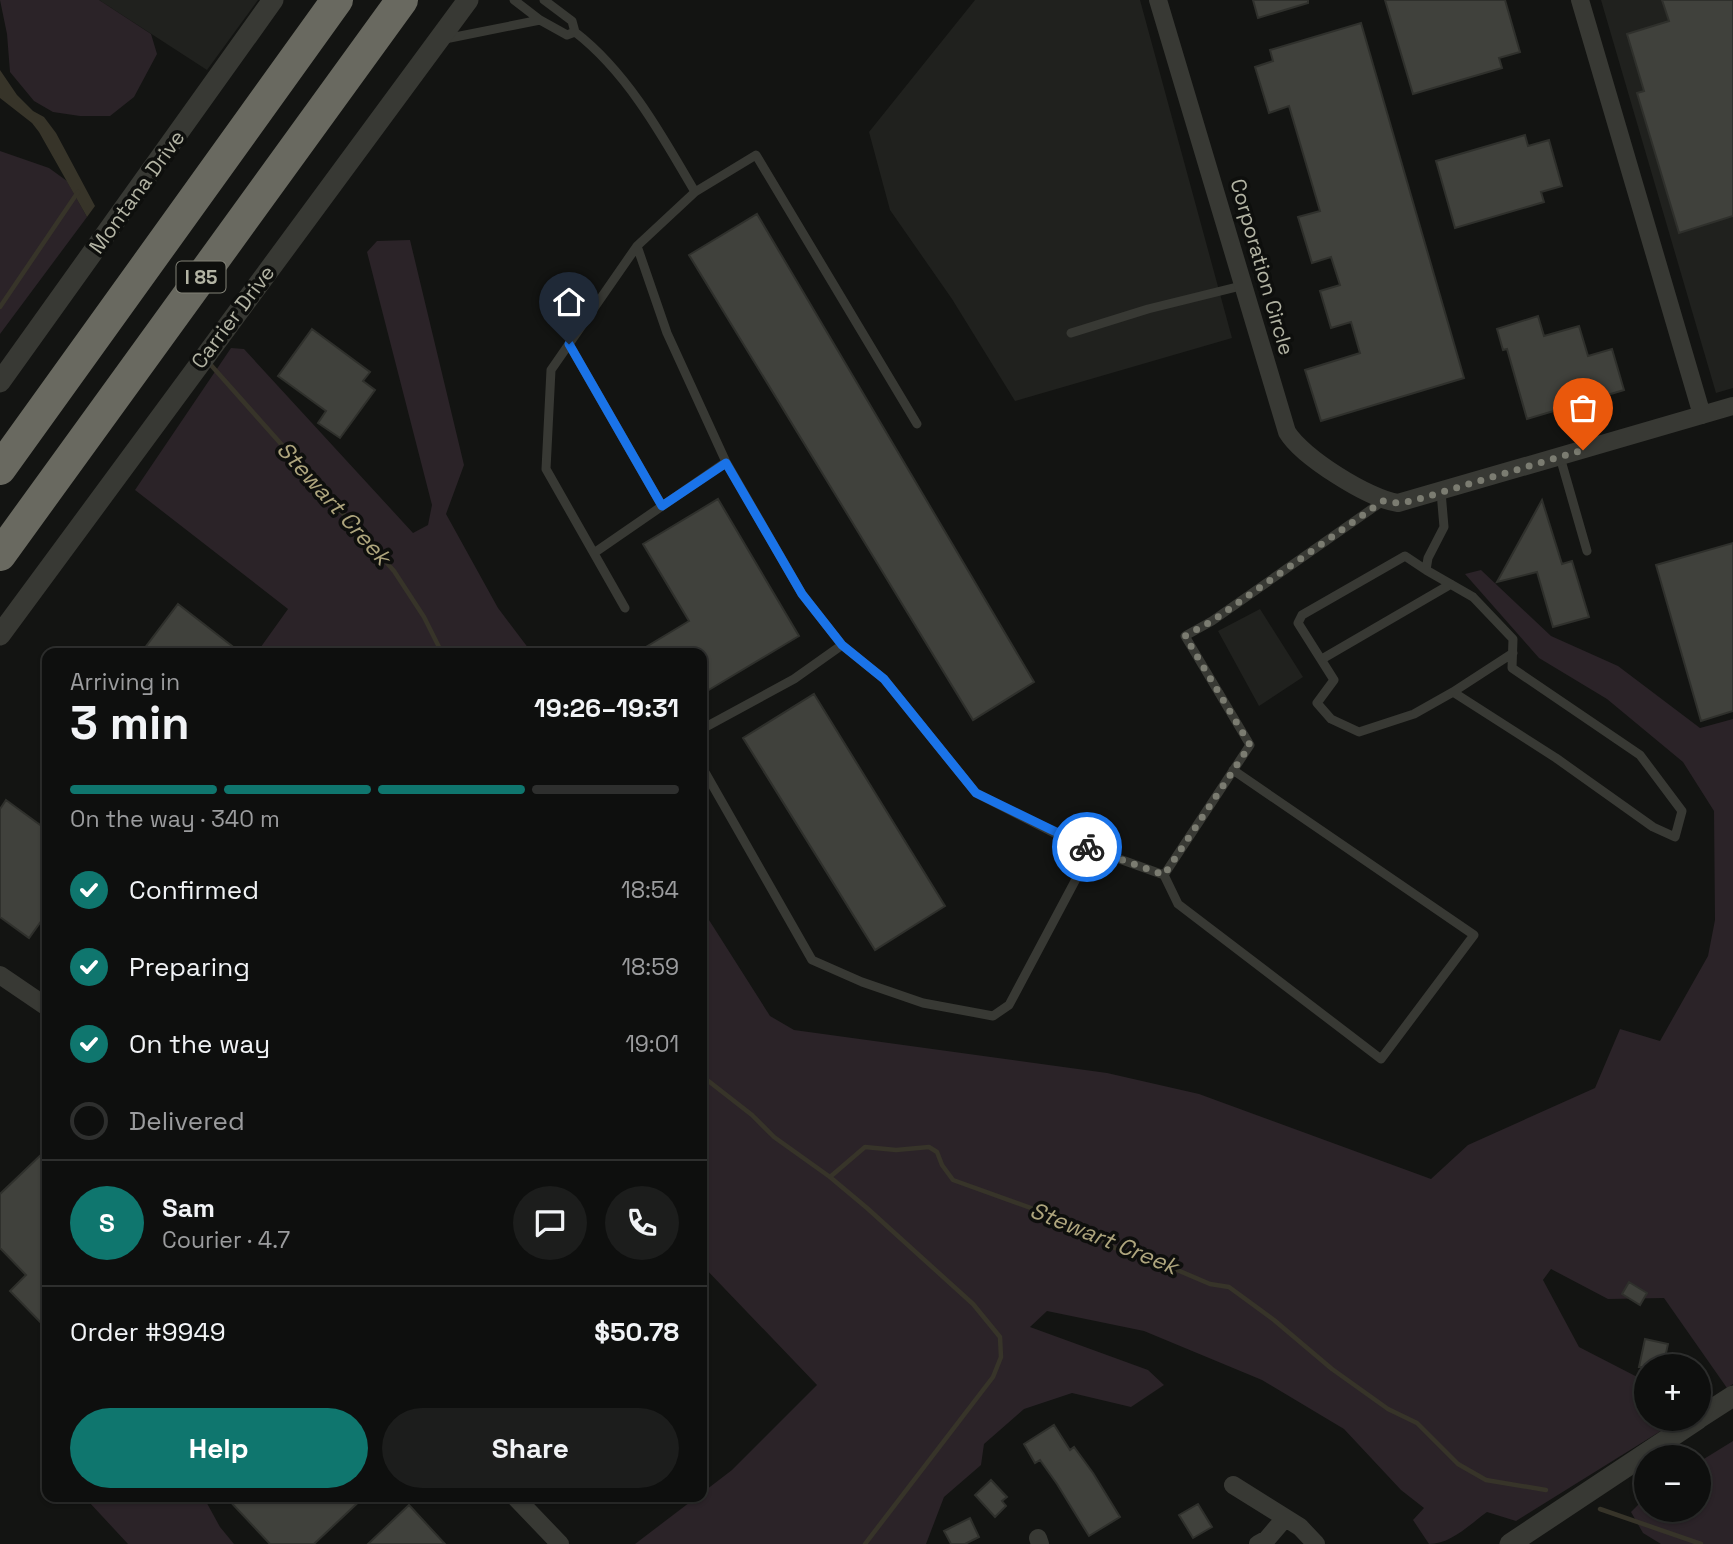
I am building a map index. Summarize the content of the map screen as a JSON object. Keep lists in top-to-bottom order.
{
  "streets": {
    "highway": ["I 85"],
    "street": ["Montana Drive", "Corporation Circle", "Carrier Drive"]
  },
  "water": ["Stewart Creek"],
  "page": {
    "heading": ["3 min", "Arriving in", "19:26–19:31"],
    "panel": [
      "Sam",
      "Courier · 4.7",
      "Order #9949",
      "$50.78"
    ],
    "bar": "On the way · 340 m",
    "list": [
      ["Confirmed", "18:54"],
      ["Preparing", "18:59"],
      ["On the way", "19:01"],
      "Delivered"
    ],
    "round": "S",
    "map_buttons": ["+", "−"],
    "buttons": ["Help", "Share"]
  }
}
